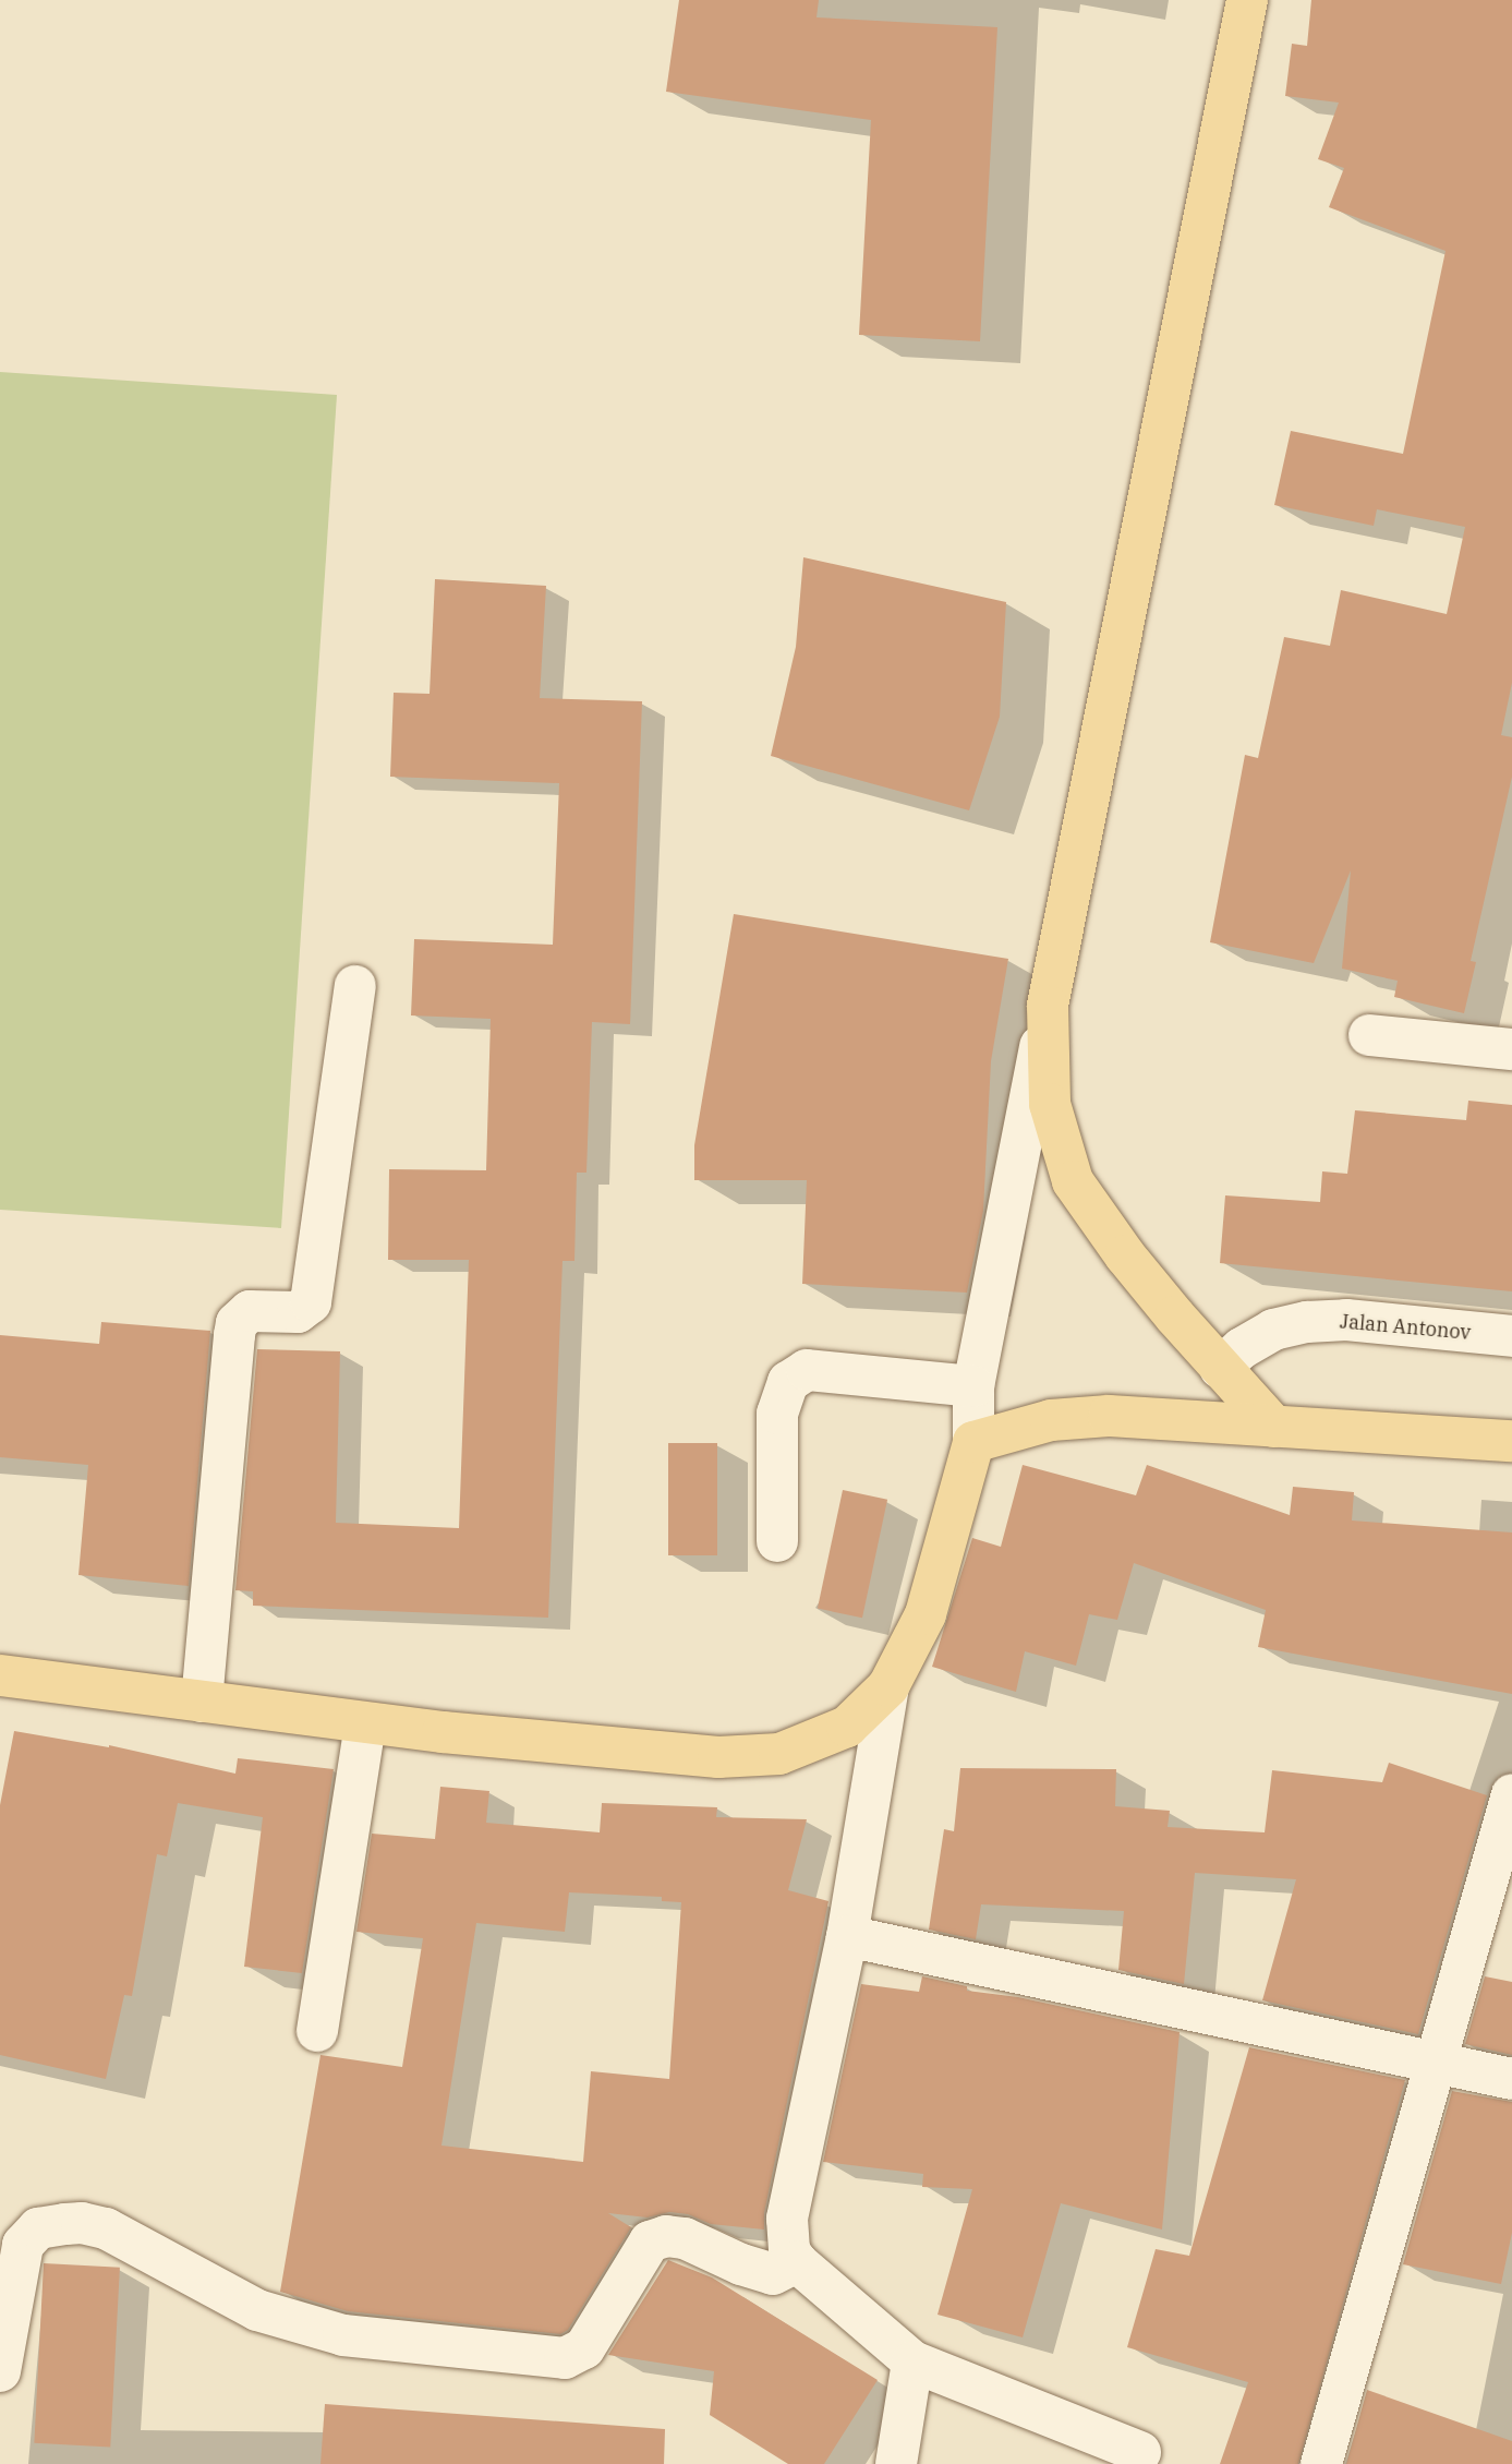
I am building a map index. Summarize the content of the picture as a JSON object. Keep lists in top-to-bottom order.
{
  "streets": {
    "street": ["Jalan Antonov"]
  }
}
